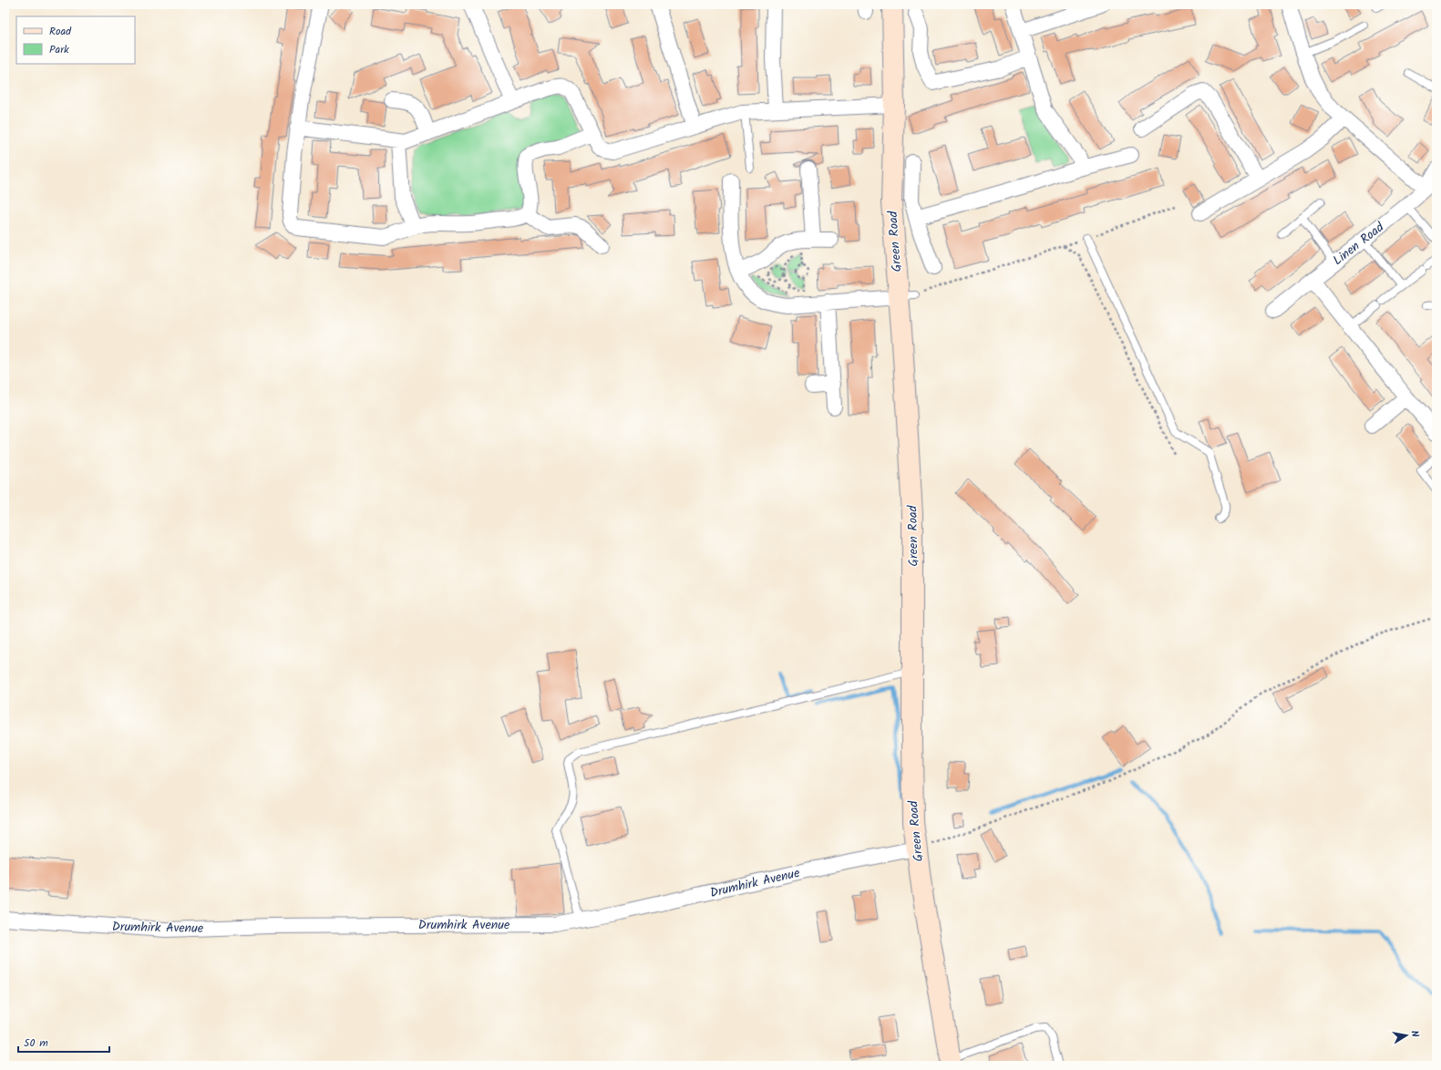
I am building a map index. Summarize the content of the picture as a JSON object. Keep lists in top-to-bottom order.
{
  "streets": {
    "street": ["Green Road", "Linen Road", "Drumhirk Avenue"]
  },
  "crossings": [
    ["Green Road", "Drumhirk Avenue"]
  ],
  "legend": ["Road", "Park"],
  "scale_bar": "50 m",
  "north": "right"
}
